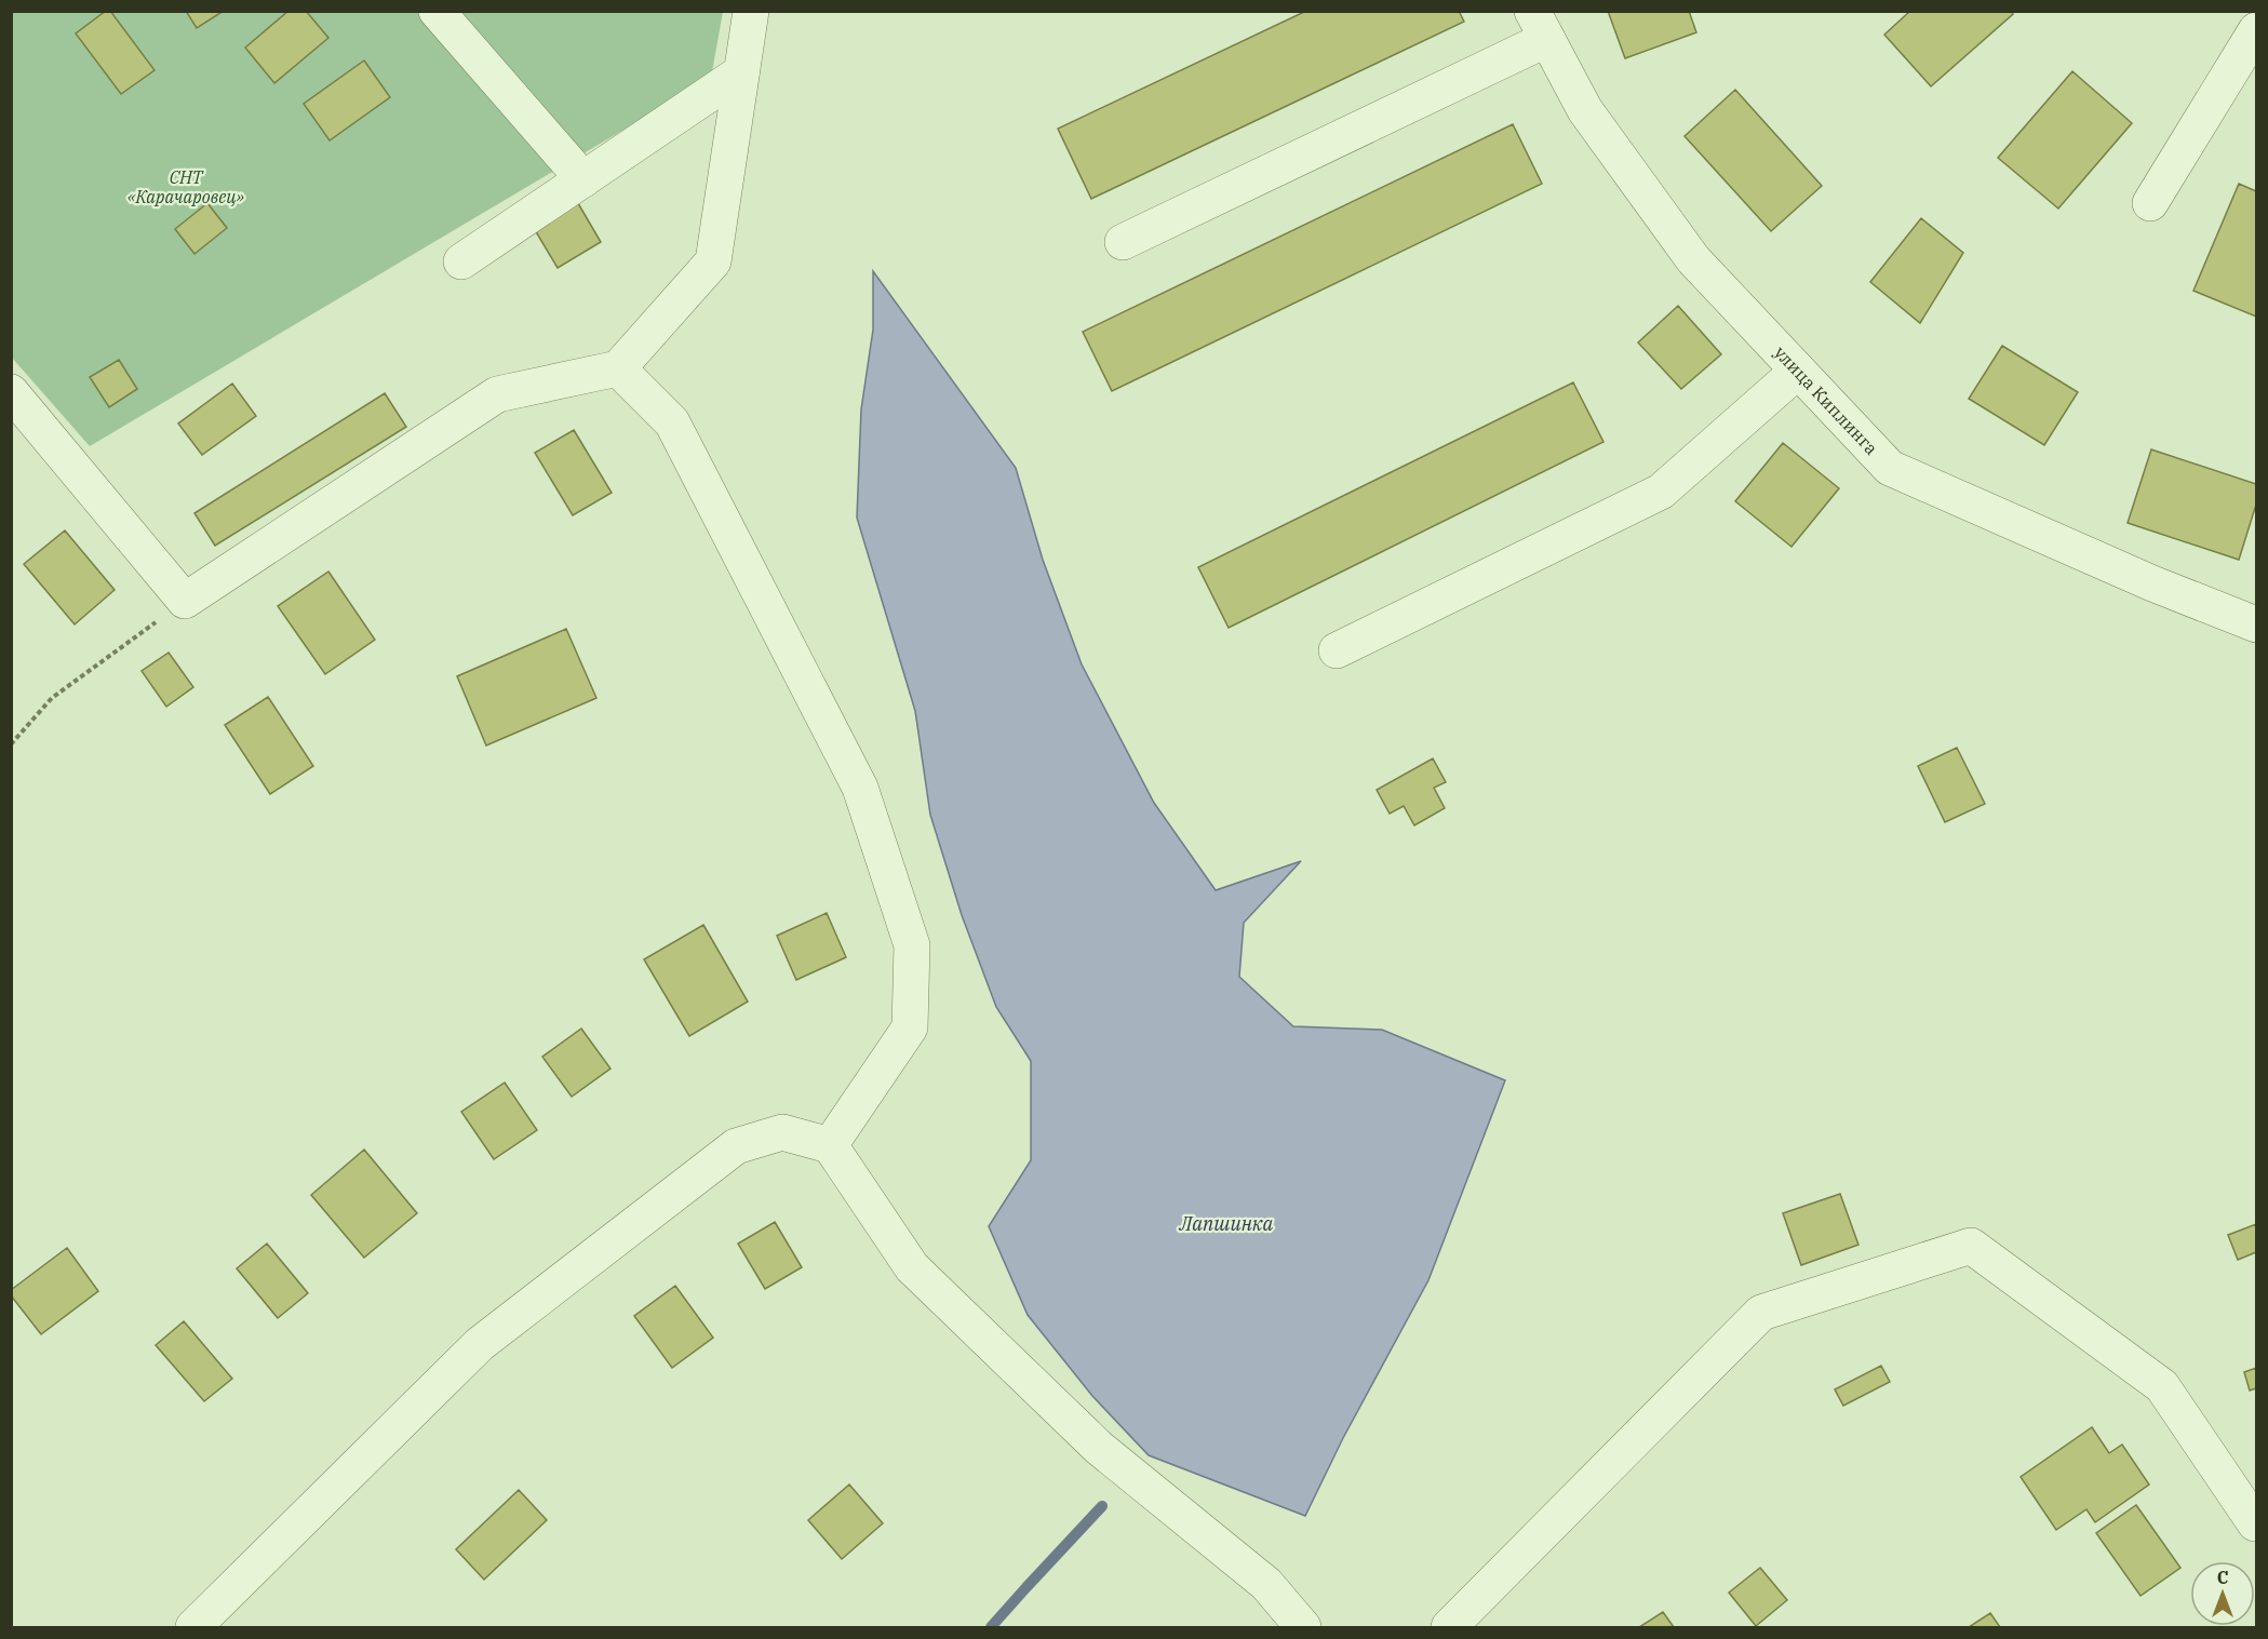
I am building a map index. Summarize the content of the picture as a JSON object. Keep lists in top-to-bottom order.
{
  "streets": {
    "street": ["улица Киплинга"]
  },
  "water": ["Лапшинка"],
  "parks": ["СНТ «Карачаровец»"],
  "north": "top"
}
